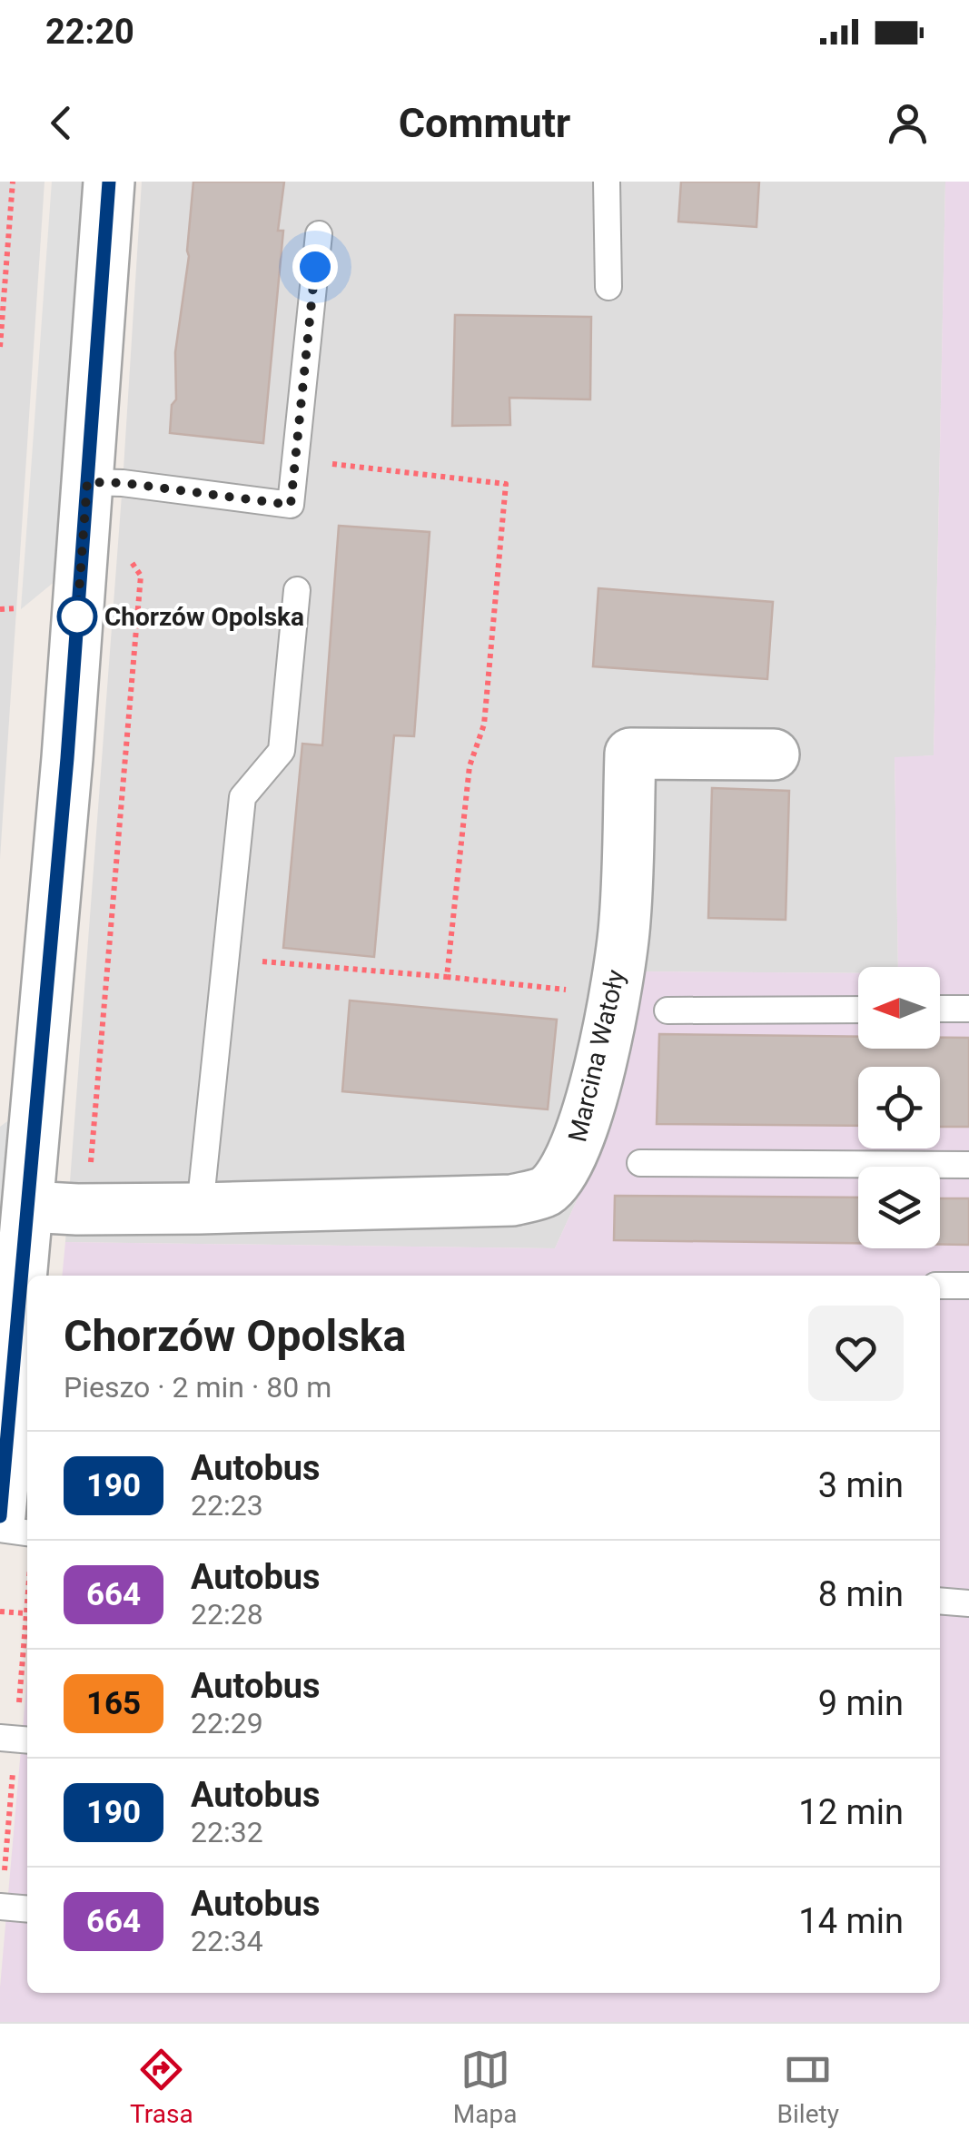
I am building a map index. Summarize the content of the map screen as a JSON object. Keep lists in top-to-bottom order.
{
  "streets": {
    "street": ["Marcina Watoły"]
  },
  "places": ["Chorzów Opolska"],
  "lines": ["bus line 190"],
  "north": "left",
  "page": {
    "status": "22:20",
    "header": "Commutr",
    "heading": ["Chorzów Opolska", "Pieszo · 2 min · 80 m"],
    "list": [
      {
        "mark": "190",
        "name": "Autobus",
        "note": "22:23",
        "value": "3 min"
      },
      {
        "mark": "664",
        "name": "Autobus",
        "note": "22:28",
        "value": "8 min"
      },
      {
        "mark": "165",
        "name": "Autobus",
        "note": "22:29",
        "value": "9 min"
      },
      {
        "mark": "190",
        "name": "Autobus",
        "note": "22:32",
        "value": "12 min"
      },
      {
        "mark": "664",
        "name": "Autobus",
        "note": "22:34",
        "value": "14 min"
      }
    ],
    "tabs": ["Trasa", "Mapa", "Bilety"]
  }
}
